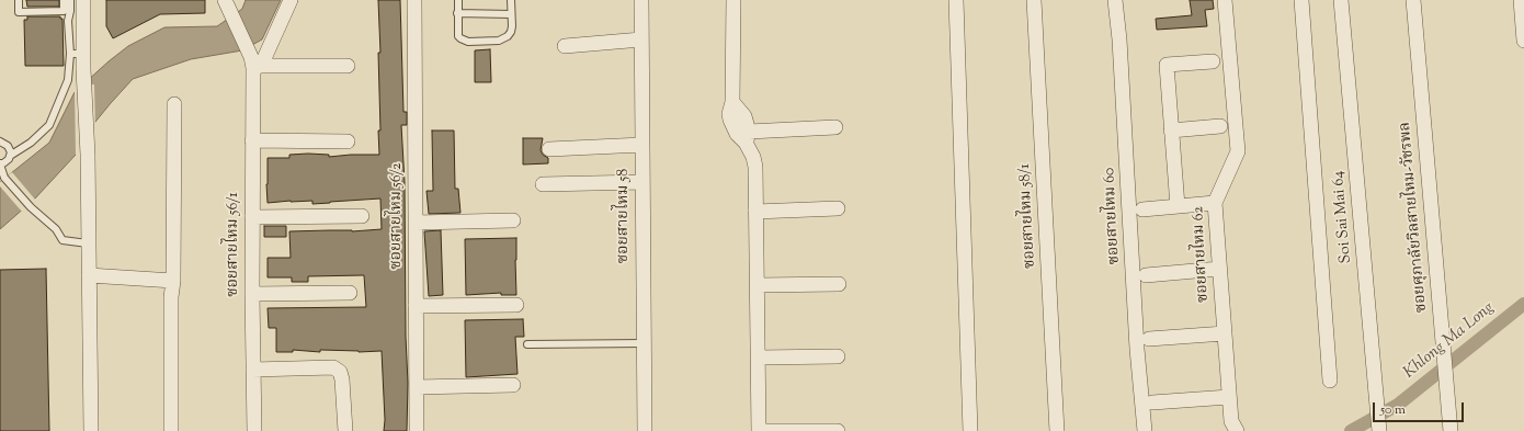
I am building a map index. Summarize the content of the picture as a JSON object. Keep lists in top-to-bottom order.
{
  "streets": {
    "street": [
      "ซอยสายไหม 56/2",
      "ซอยสายไหม 58",
      "ซอยสายไหม 58/1",
      "ซอยสายไหม 60",
      "Soi Sai Mai 64",
      "ซอยศุภาลัยวิลสายไหม-วัชรพล",
      "ซอยสายไหม 56/1",
      "ซอยสายไหม 62"
    ]
  },
  "water": ["Khlong Ma Long"],
  "scale_bar": "50 m"
}
